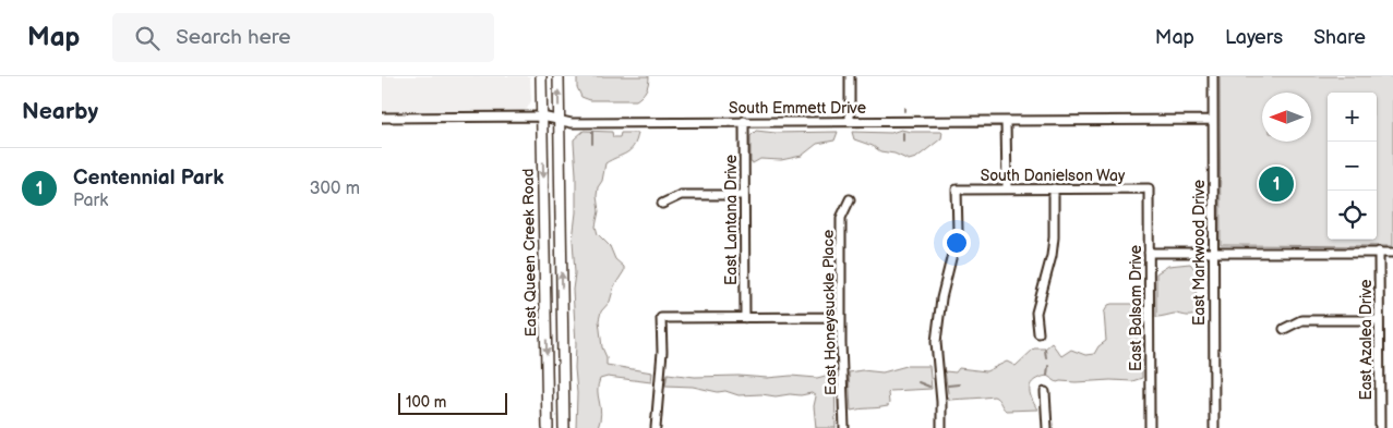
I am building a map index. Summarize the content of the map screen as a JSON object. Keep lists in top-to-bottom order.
{
  "streets": {
    "main road": ["East Queen Creek Road"],
    "street": [
      "South Emmett Drive",
      "South Danielson Way",
      "East Lantana Drive",
      "East Markwood Drive",
      "East Balsam Drive",
      "East Honeysuckle Place",
      "East Azalea Drive"
    ]
  },
  "crossings": [
    ["South Emmett Drive", "East Lantana Drive"],
    ["South Emmett Drive", "East Queen Creek Road"],
    ["South Emmett Drive", "East Markwood Drive"],
    ["South Danielson Way", "East Balsam Drive"]
  ],
  "scale_bar": "100 m",
  "north": "left",
  "page": {
    "header": "Map",
    "search": "Search here",
    "nav": ["Map", "Layers", "Share"],
    "heading": "Nearby",
    "map_buttons": ["+", "−"],
    "list": [
      {
        "mark": "1",
        "name": "Centennial Park",
        "note": "Park",
        "value": "300 m"
      }
    ],
    "pins": "1",
    "scale": "100 m"
  }
}
